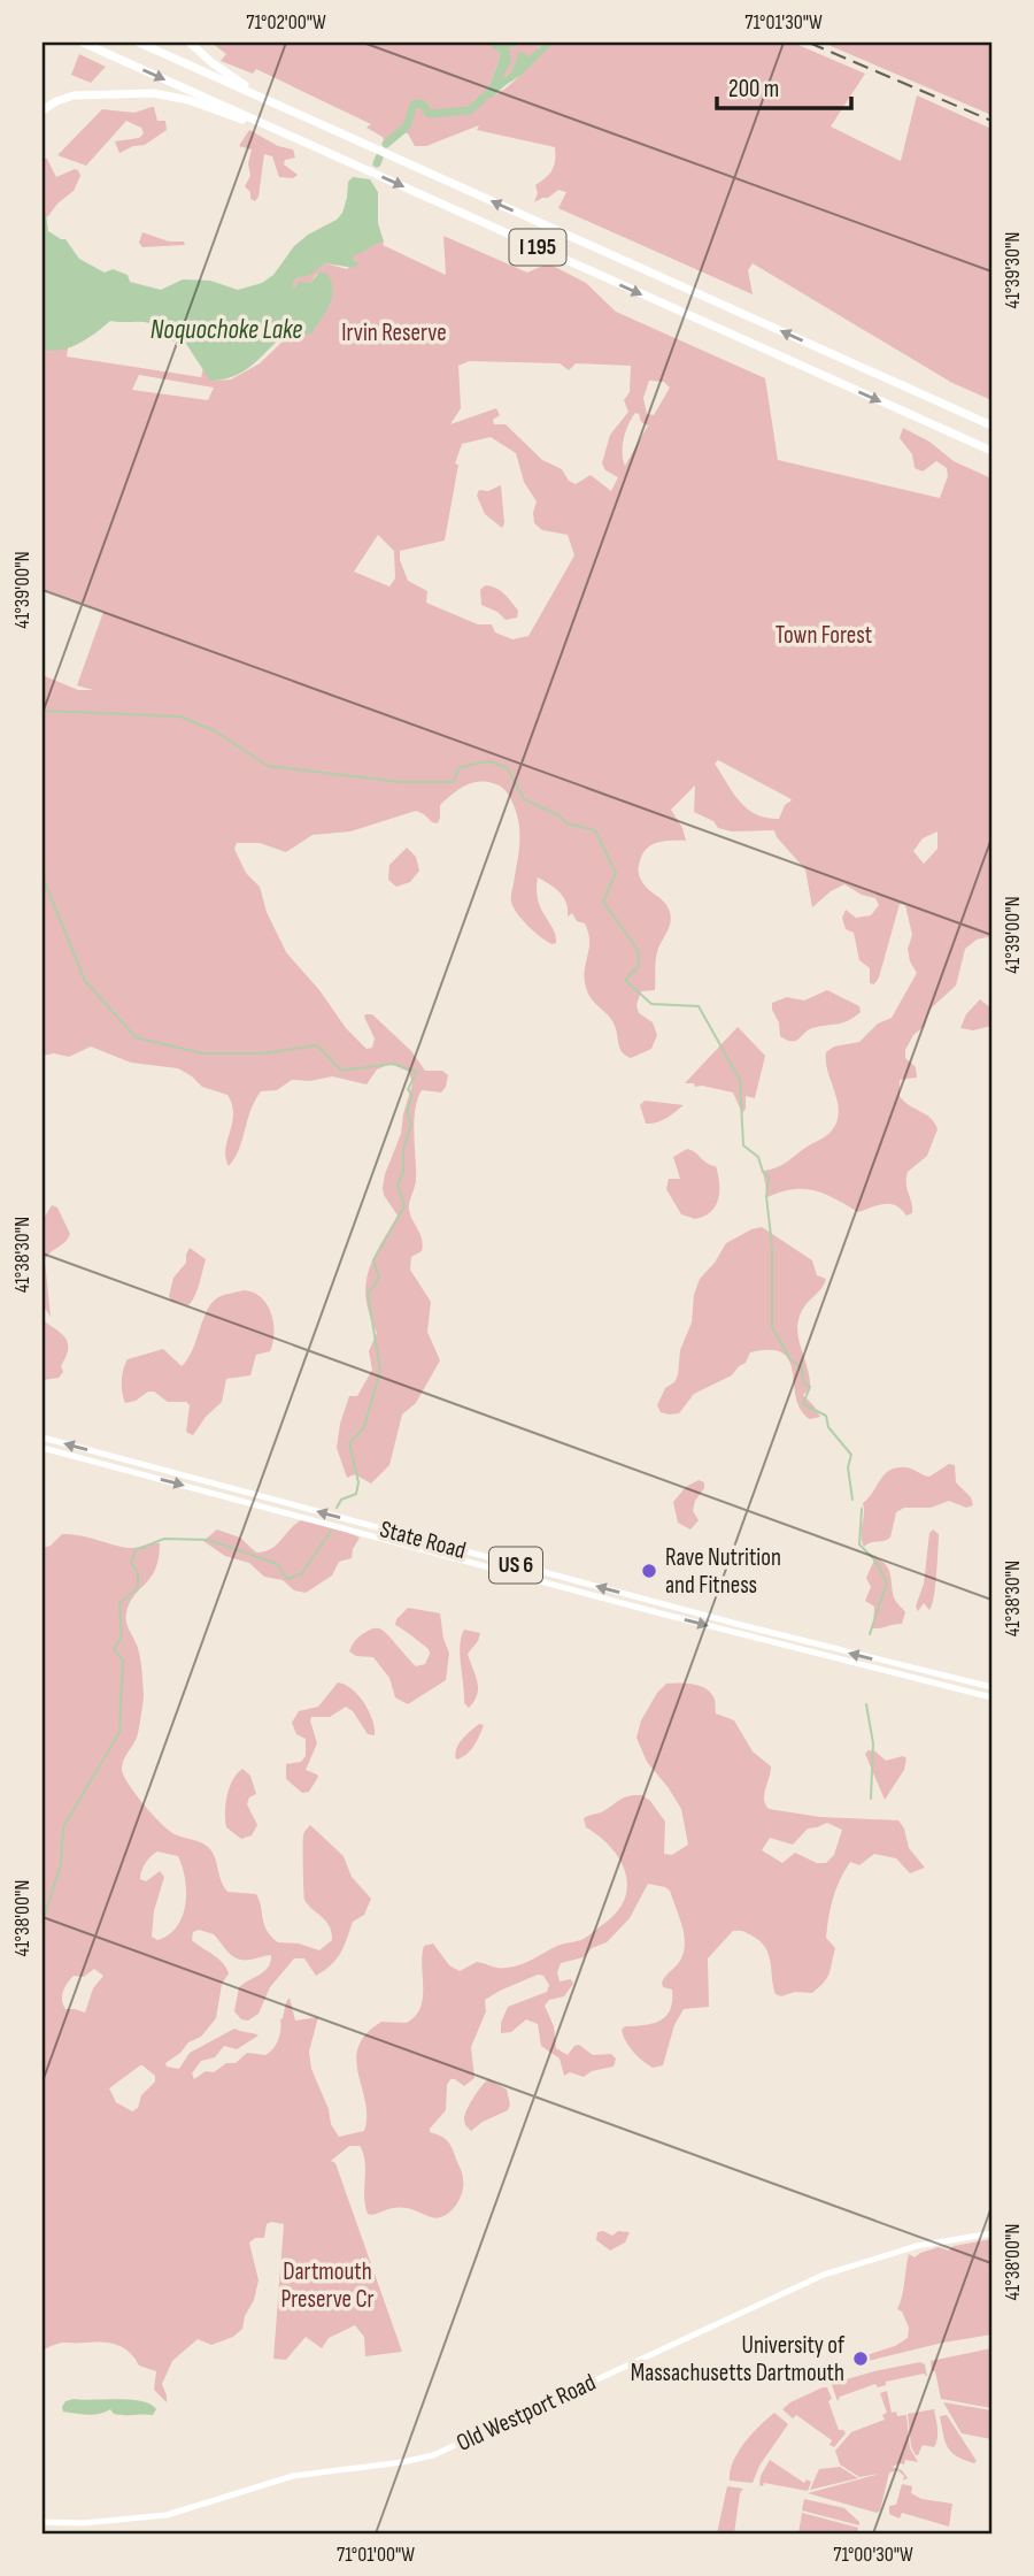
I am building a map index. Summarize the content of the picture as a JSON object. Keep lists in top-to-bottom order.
{
  "streets": {
    "highway": ["I 195"],
    "main road": ["State Road", "US 6", "Old Westport Road"]
  },
  "water": ["Noquochoke Lake"],
  "parks": ["Irvin Reserve", "Town Forest", "Dartmouth Preserve Cr"],
  "places": ["Rave Nutrition and Fitness", "University of Massachusetts Dartmouth"],
  "scale_bar": "200 m",
  "coordinates": [
    "71°02'00\"W",
    "71°01'30\"W",
    "41°39'30\"N",
    "41°39'00\"N",
    "41°38'30\"N",
    "41°38'00\"N",
    "71°01'00\"W",
    "71°00'30\"W"
  ]
}
